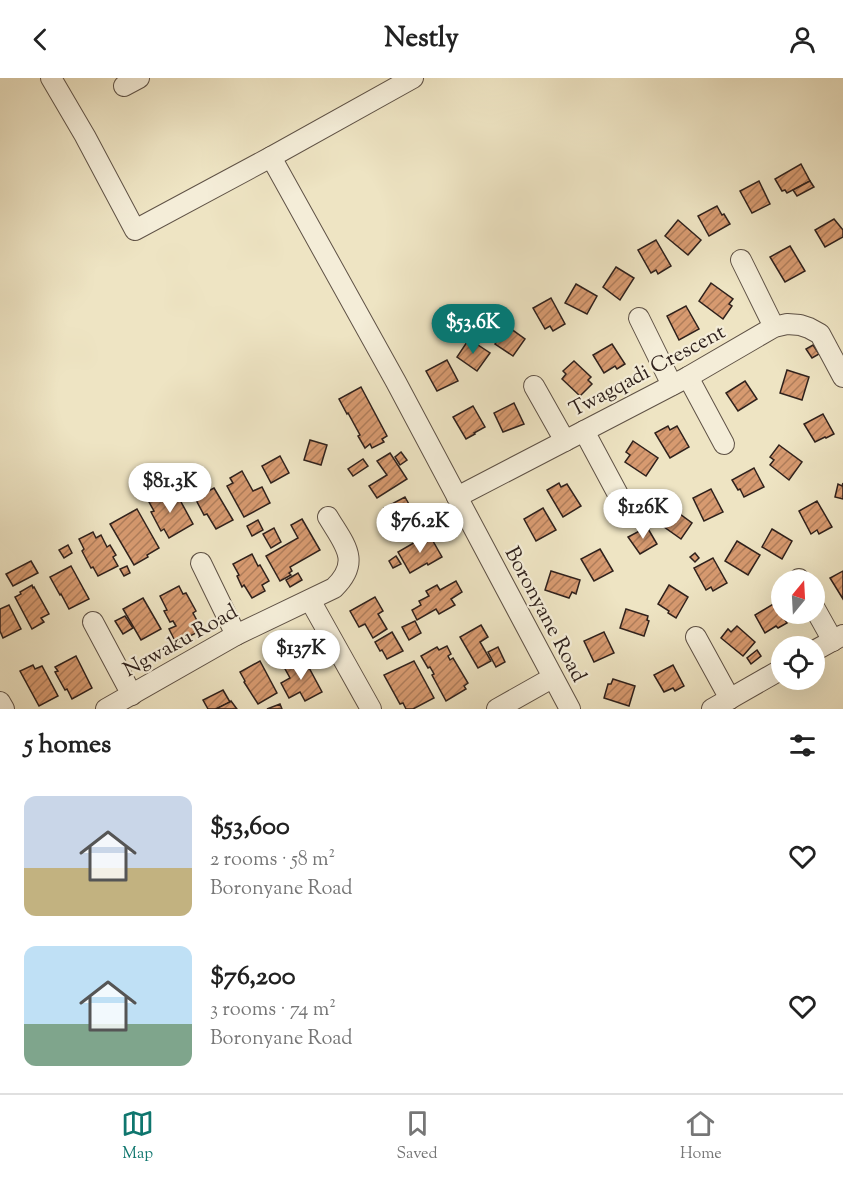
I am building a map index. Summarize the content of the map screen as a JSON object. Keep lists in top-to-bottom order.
{
  "streets": {
    "street": ["Twagqadi Crescent", "Boronyane Road", "Ngwaku Road"]
  },
  "crossings": [
    ["Twagqadi Crescent", "Boronyane Road"]
  ],
  "north": "top",
  "page": {
    "header": "Nestly",
    "price": [
      "$53.6K",
      "$81.3K",
      "$126K",
      "$76.2K",
      "$137K"
    ],
    "heading": "5 homes",
    "list": [
      {
        "name": "$53,600",
        "note": "2 rooms · 58 m² · Boronyane Road"
      },
      {
        "name": "$76,200",
        "note": "3 rooms · 74 m² · Boronyane Road"
      }
    ],
    "tabs": ["Map", "Saved", "Home"]
  }
}
